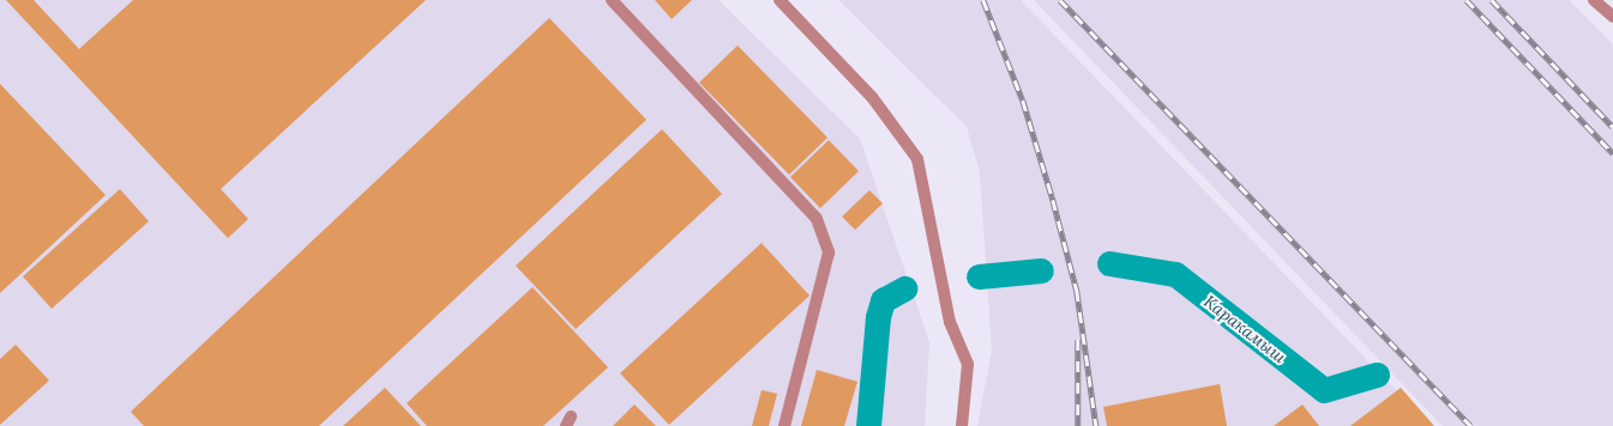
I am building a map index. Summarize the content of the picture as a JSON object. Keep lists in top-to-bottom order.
{
  "water": ["Каракамыш"]
}
